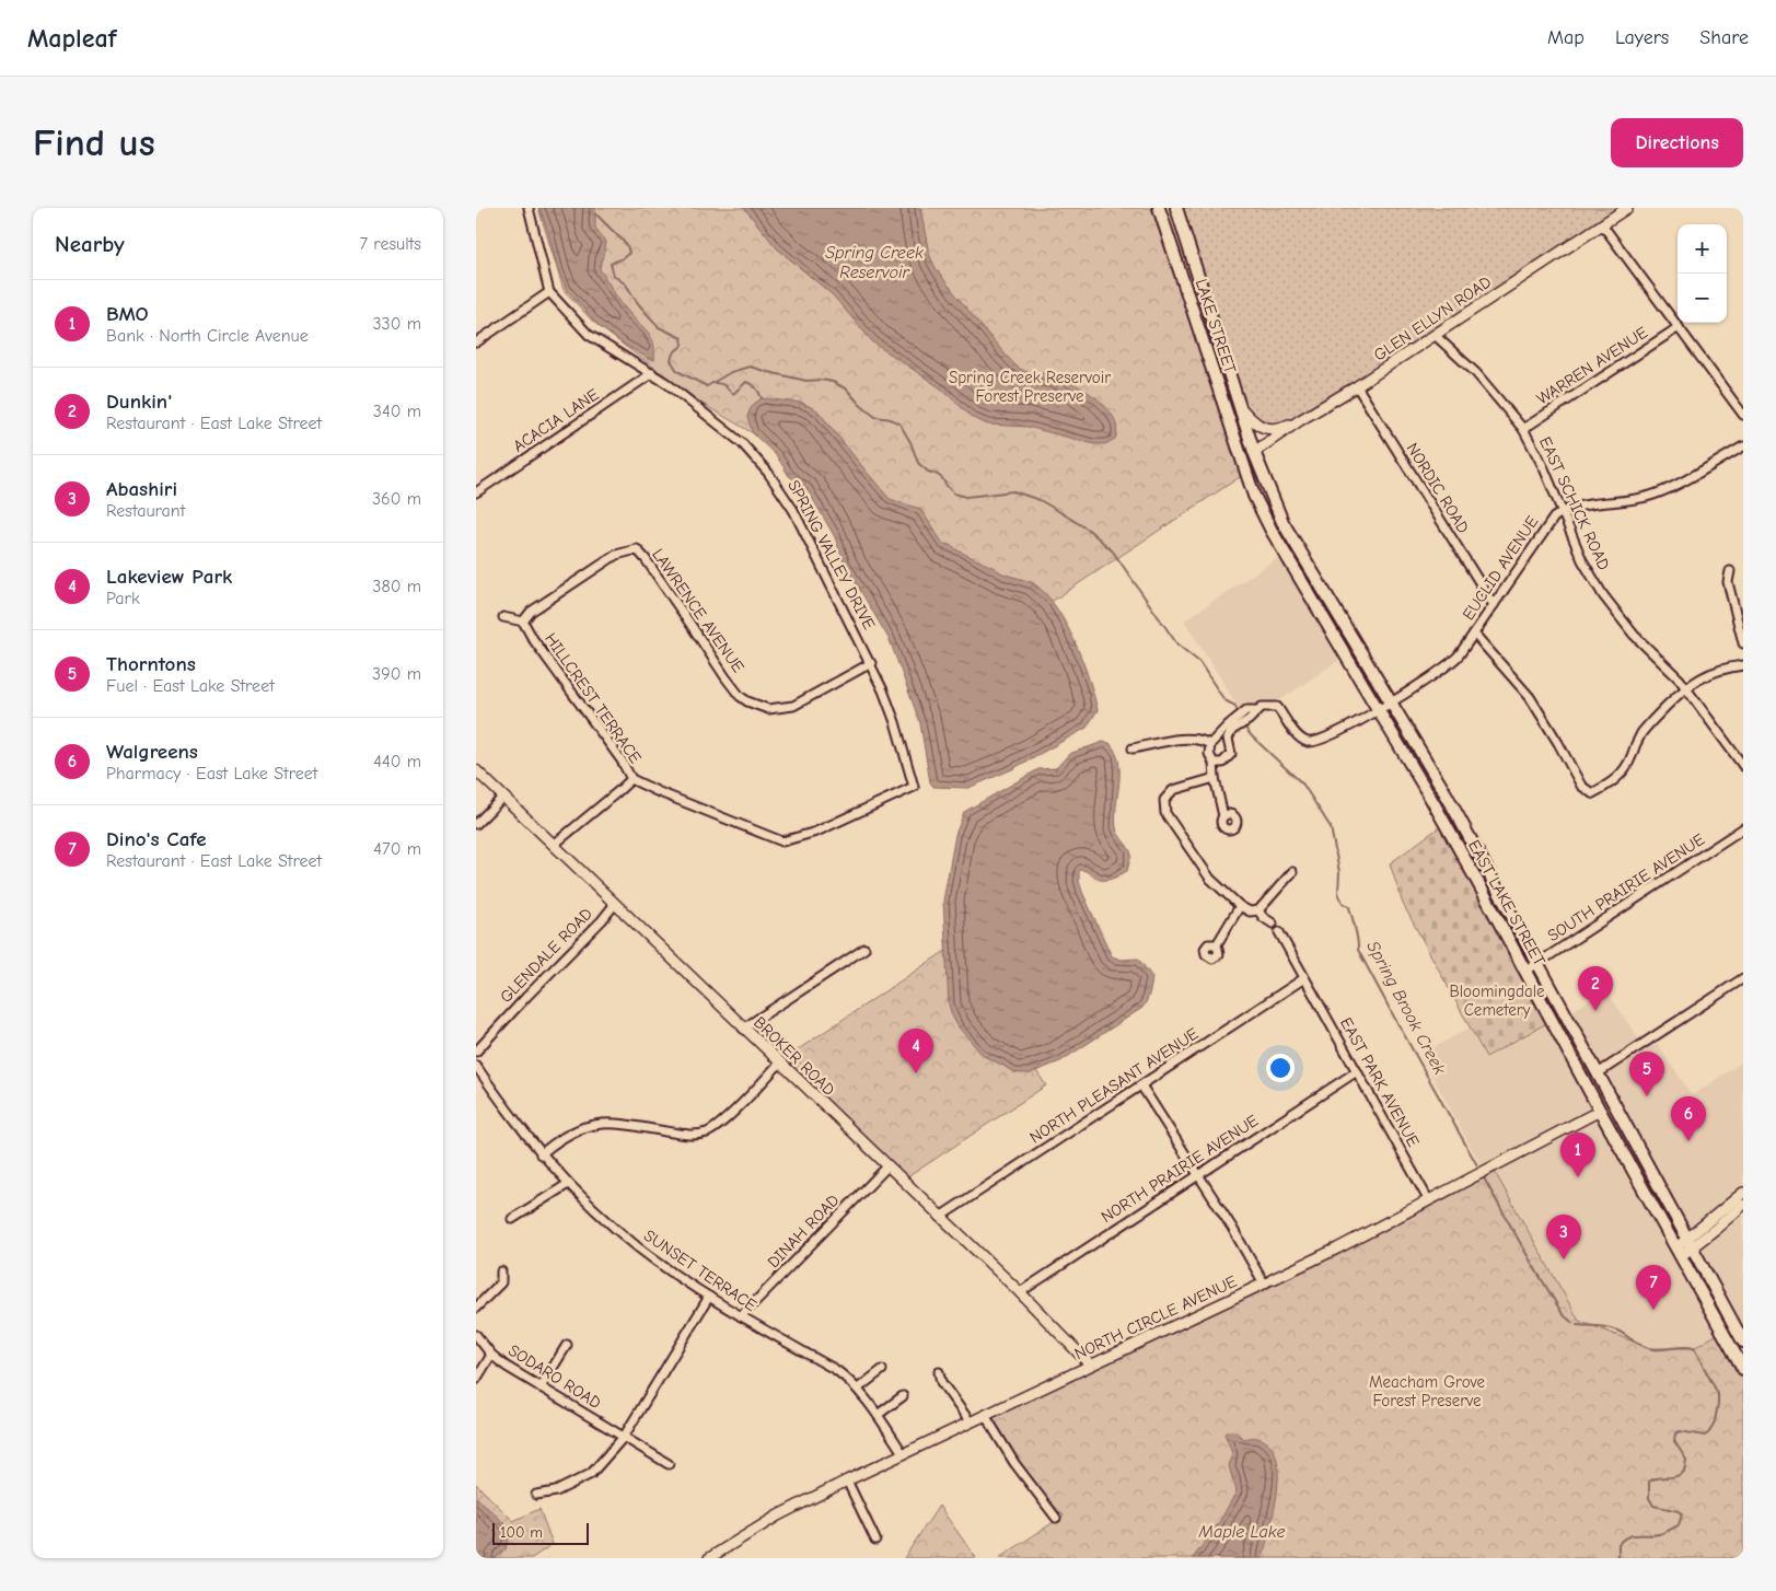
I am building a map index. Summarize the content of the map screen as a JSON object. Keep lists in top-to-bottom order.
{
  "streets": {
    "main road": ["LAKE STREET", "EAST LAKE STREET"],
    "street": [
      "GLEN ELLYN ROAD",
      "WARREN AVENUE",
      "ACACIA LANE",
      "NORDIC ROAD",
      "EAST SCHICK ROAD",
      "SPRING VALLEY DRIVE",
      "EUCLID AVENUE",
      "LAWRENCE AVENUE",
      "HILLCREST TERRACE",
      "SOUTH PRAIRIE AVENUE",
      "GLENDALE ROAD",
      "BROKER ROAD",
      "EAST PARK AVENUE",
      "NORTH PLEASANT AVENUE",
      "NORTH PRAIRIE AVENUE",
      "DINAH ROAD",
      "SUNSET TERRACE",
      "NORTH CIRCLE AVENUE",
      "SODARO ROAD"
    ]
  },
  "crossings": [
    ["GLEN ELLYN ROAD", "LAKE STREET"],
    ["GLEN ELLYN ROAD", "NORDIC ROAD"],
    ["GLEN ELLYN ROAD", "EAST SCHICK ROAD"],
    ["GLEN ELLYN ROAD", "EAST LAKE STREET"],
    ["LAKE STREET", "EAST LAKE STREET"],
    ["WARREN AVENUE", "EAST SCHICK ROAD"],
    ["ACACIA LANE", "SPRING VALLEY DRIVE"],
    ["NORDIC ROAD", "EUCLID AVENUE"],
    ["EAST SCHICK ROAD", "EUCLID AVENUE"],
    ["SPRING VALLEY DRIVE", "LAWRENCE AVENUE"],
    ["SPRING VALLEY DRIVE", "HILLCREST TERRACE"],
    ["EUCLID AVENUE", "EAST LAKE STREET"],
    ["LAWRENCE AVENUE", "HILLCREST TERRACE"],
    ["SOUTH PRAIRIE AVENUE", "EAST LAKE STREET"],
    ["EAST LAKE STREET", "NORTH CIRCLE AVENUE"],
    ["GLENDALE ROAD", "BROKER ROAD"],
    ["BROKER ROAD", "NORTH PLEASANT AVENUE"],
    ["BROKER ROAD", "NORTH PRAIRIE AVENUE"],
    ["BROKER ROAD", "DINAH ROAD"],
    ["BROKER ROAD", "NORTH CIRCLE AVENUE"],
    ["EAST PARK AVENUE", "NORTH PLEASANT AVENUE"],
    ["EAST PARK AVENUE", "NORTH PRAIRIE AVENUE"],
    ["EAST PARK AVENUE", "NORTH CIRCLE AVENUE"],
    ["DINAH ROAD", "SUNSET TERRACE"],
    ["SUNSET TERRACE", "NORTH CIRCLE AVENUE"]
  ],
  "water": ["Spring Creek Reservoir", "Spring Brook Creek", "Maple Lake"],
  "parks": ["Spring Creek Reservoir Forest Preserve", "Bloomingdale Cemetery", "Meacham Grove Forest Preserve"],
  "scale_bar": "100 m",
  "page": {
    "header": "Mapleaf",
    "nav": ["Map", "Layers", "Share"],
    "buttons": "Directions",
    "title": "Find us",
    "heading": ["Nearby", "7 results"],
    "map_buttons": ["+", "−"],
    "list": [
      {
        "mark": "1",
        "name": "BMO",
        "note": "Bank · North Circle Avenue",
        "value": "330 m"
      },
      {
        "mark": "2",
        "name": "Dunkin'",
        "note": "Restaurant · East Lake Street",
        "value": "340 m"
      },
      {
        "mark": "3",
        "name": "Abashiri",
        "note": "Restaurant",
        "value": "360 m"
      },
      {
        "mark": "4",
        "name": "Lakeview Park",
        "note": "Park",
        "value": "380 m"
      },
      {
        "mark": "5",
        "name": "Thorntons",
        "note": "Fuel · East Lake Street",
        "value": "390 m"
      },
      {
        "mark": "6",
        "name": "Walgreens",
        "note": "Pharmacy · East Lake Street",
        "value": "440 m"
      },
      {
        "mark": "7",
        "name": "Dino's Cafe",
        "note": "Restaurant · East Lake Street",
        "value": "470 m"
      }
    ],
    "pins": [
      "2",
      "4",
      "5",
      "6",
      "1",
      "3",
      "7"
    ],
    "scale": "100 m"
  }
}
